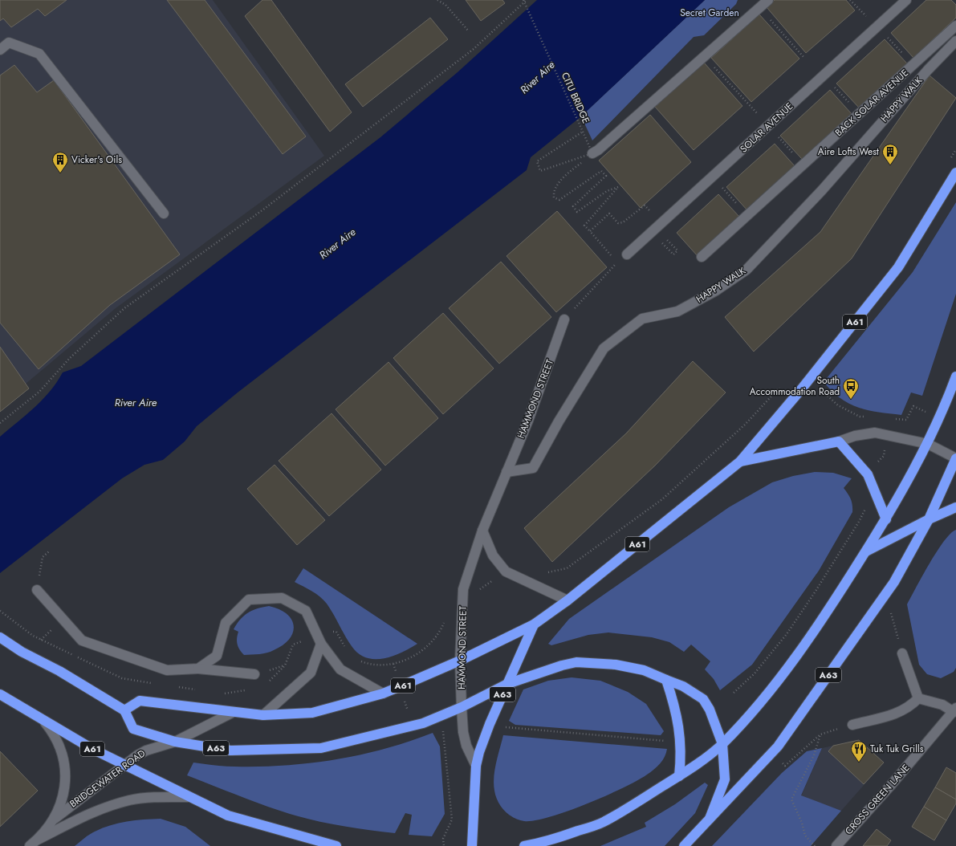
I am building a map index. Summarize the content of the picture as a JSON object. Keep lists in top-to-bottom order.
{
  "streets": {
    "highway": ["A61", "A63"],
    "street": [
      "HAPPY WALK",
      "BACK SOLAR AVENUE",
      "SOLAR AVENUE",
      "HAMMOND STREET",
      "BRIDGEWATER ROAD",
      "CROSS GREEN LANE"
    ],
    "path": ["CITU BRIDGE"]
  },
  "crossings": [
    ["HAPPY WALK", "HAMMOND STREET"],
    ["A61", "HAMMOND STREET"],
    ["A61", "A63"],
    ["A61", "BRIDGEWATER ROAD"],
    ["HAMMOND STREET", "A63"],
    ["A63", "BRIDGEWATER ROAD"]
  ],
  "water": ["River Aire"],
  "parks": ["Secret Garden"],
  "places": {
    "building": ["Aire Lofts West", "Vicker's Oils"],
    "bus stop": ["South Accommodation Road"],
    "restaurant": ["Tuk Tuk Grills"]
  }
}
